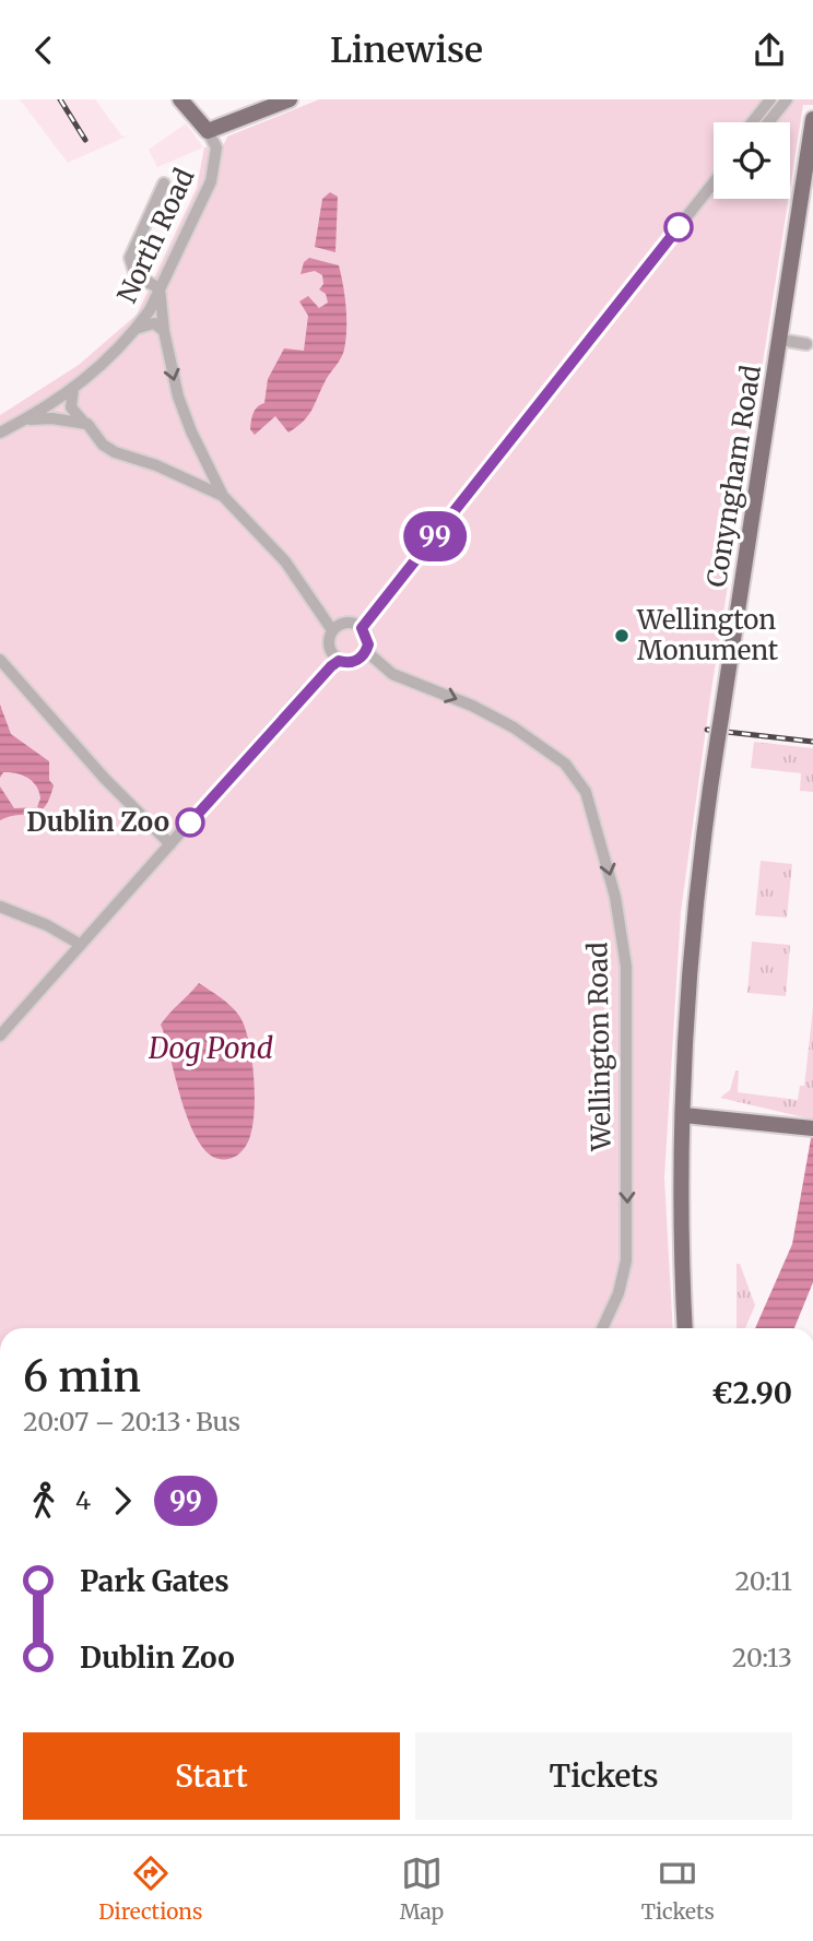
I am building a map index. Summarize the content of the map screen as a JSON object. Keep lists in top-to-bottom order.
{
  "streets": {
    "main road": ["Conyngham Road"],
    "street": ["North Road", "Wellington Road"]
  },
  "one_way": ["Wellington Road"],
  "water": ["Dog Pond"],
  "places": ["Wellington Monument", "Dublin Zoo"],
  "lines": ["bus line 99"],
  "page": {
    "header": "Linewise",
    "on_map": "99",
    "heading": ["6 min", "20:07 – 20:13 · Bus", "€2.90"],
    "legs": ["4", "99"],
    "list": [
      {
        "name": "Park Gates",
        "value": "20:11"
      },
      {
        "name": "Dublin Zoo",
        "value": "20:13"
      }
    ],
    "buttons": ["Start", "Tickets"],
    "tabs": ["Directions", "Map", "Tickets"]
  }
}
